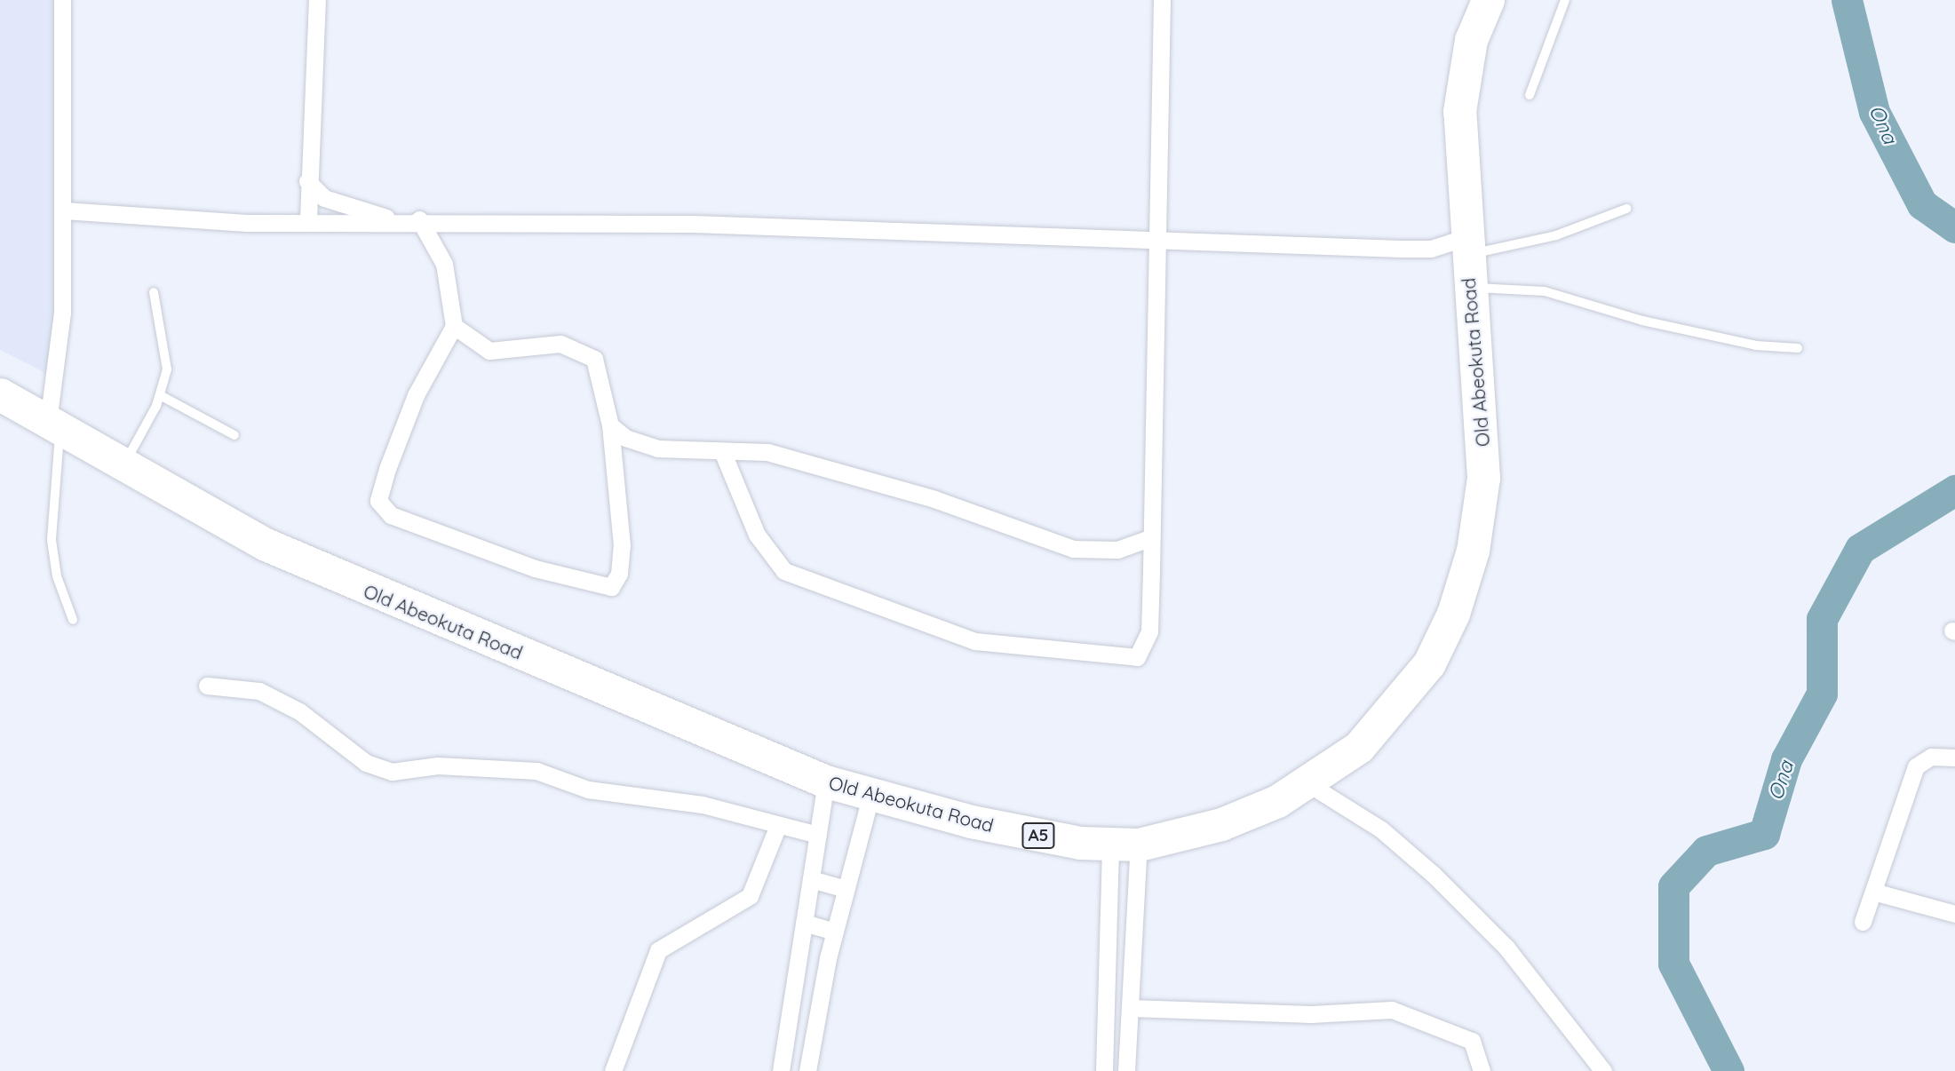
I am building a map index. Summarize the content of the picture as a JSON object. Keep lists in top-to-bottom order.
{
  "streets": {
    "highway": ["Old Abeokuta Road", "A5"]
  },
  "water": ["Ona"]
}
